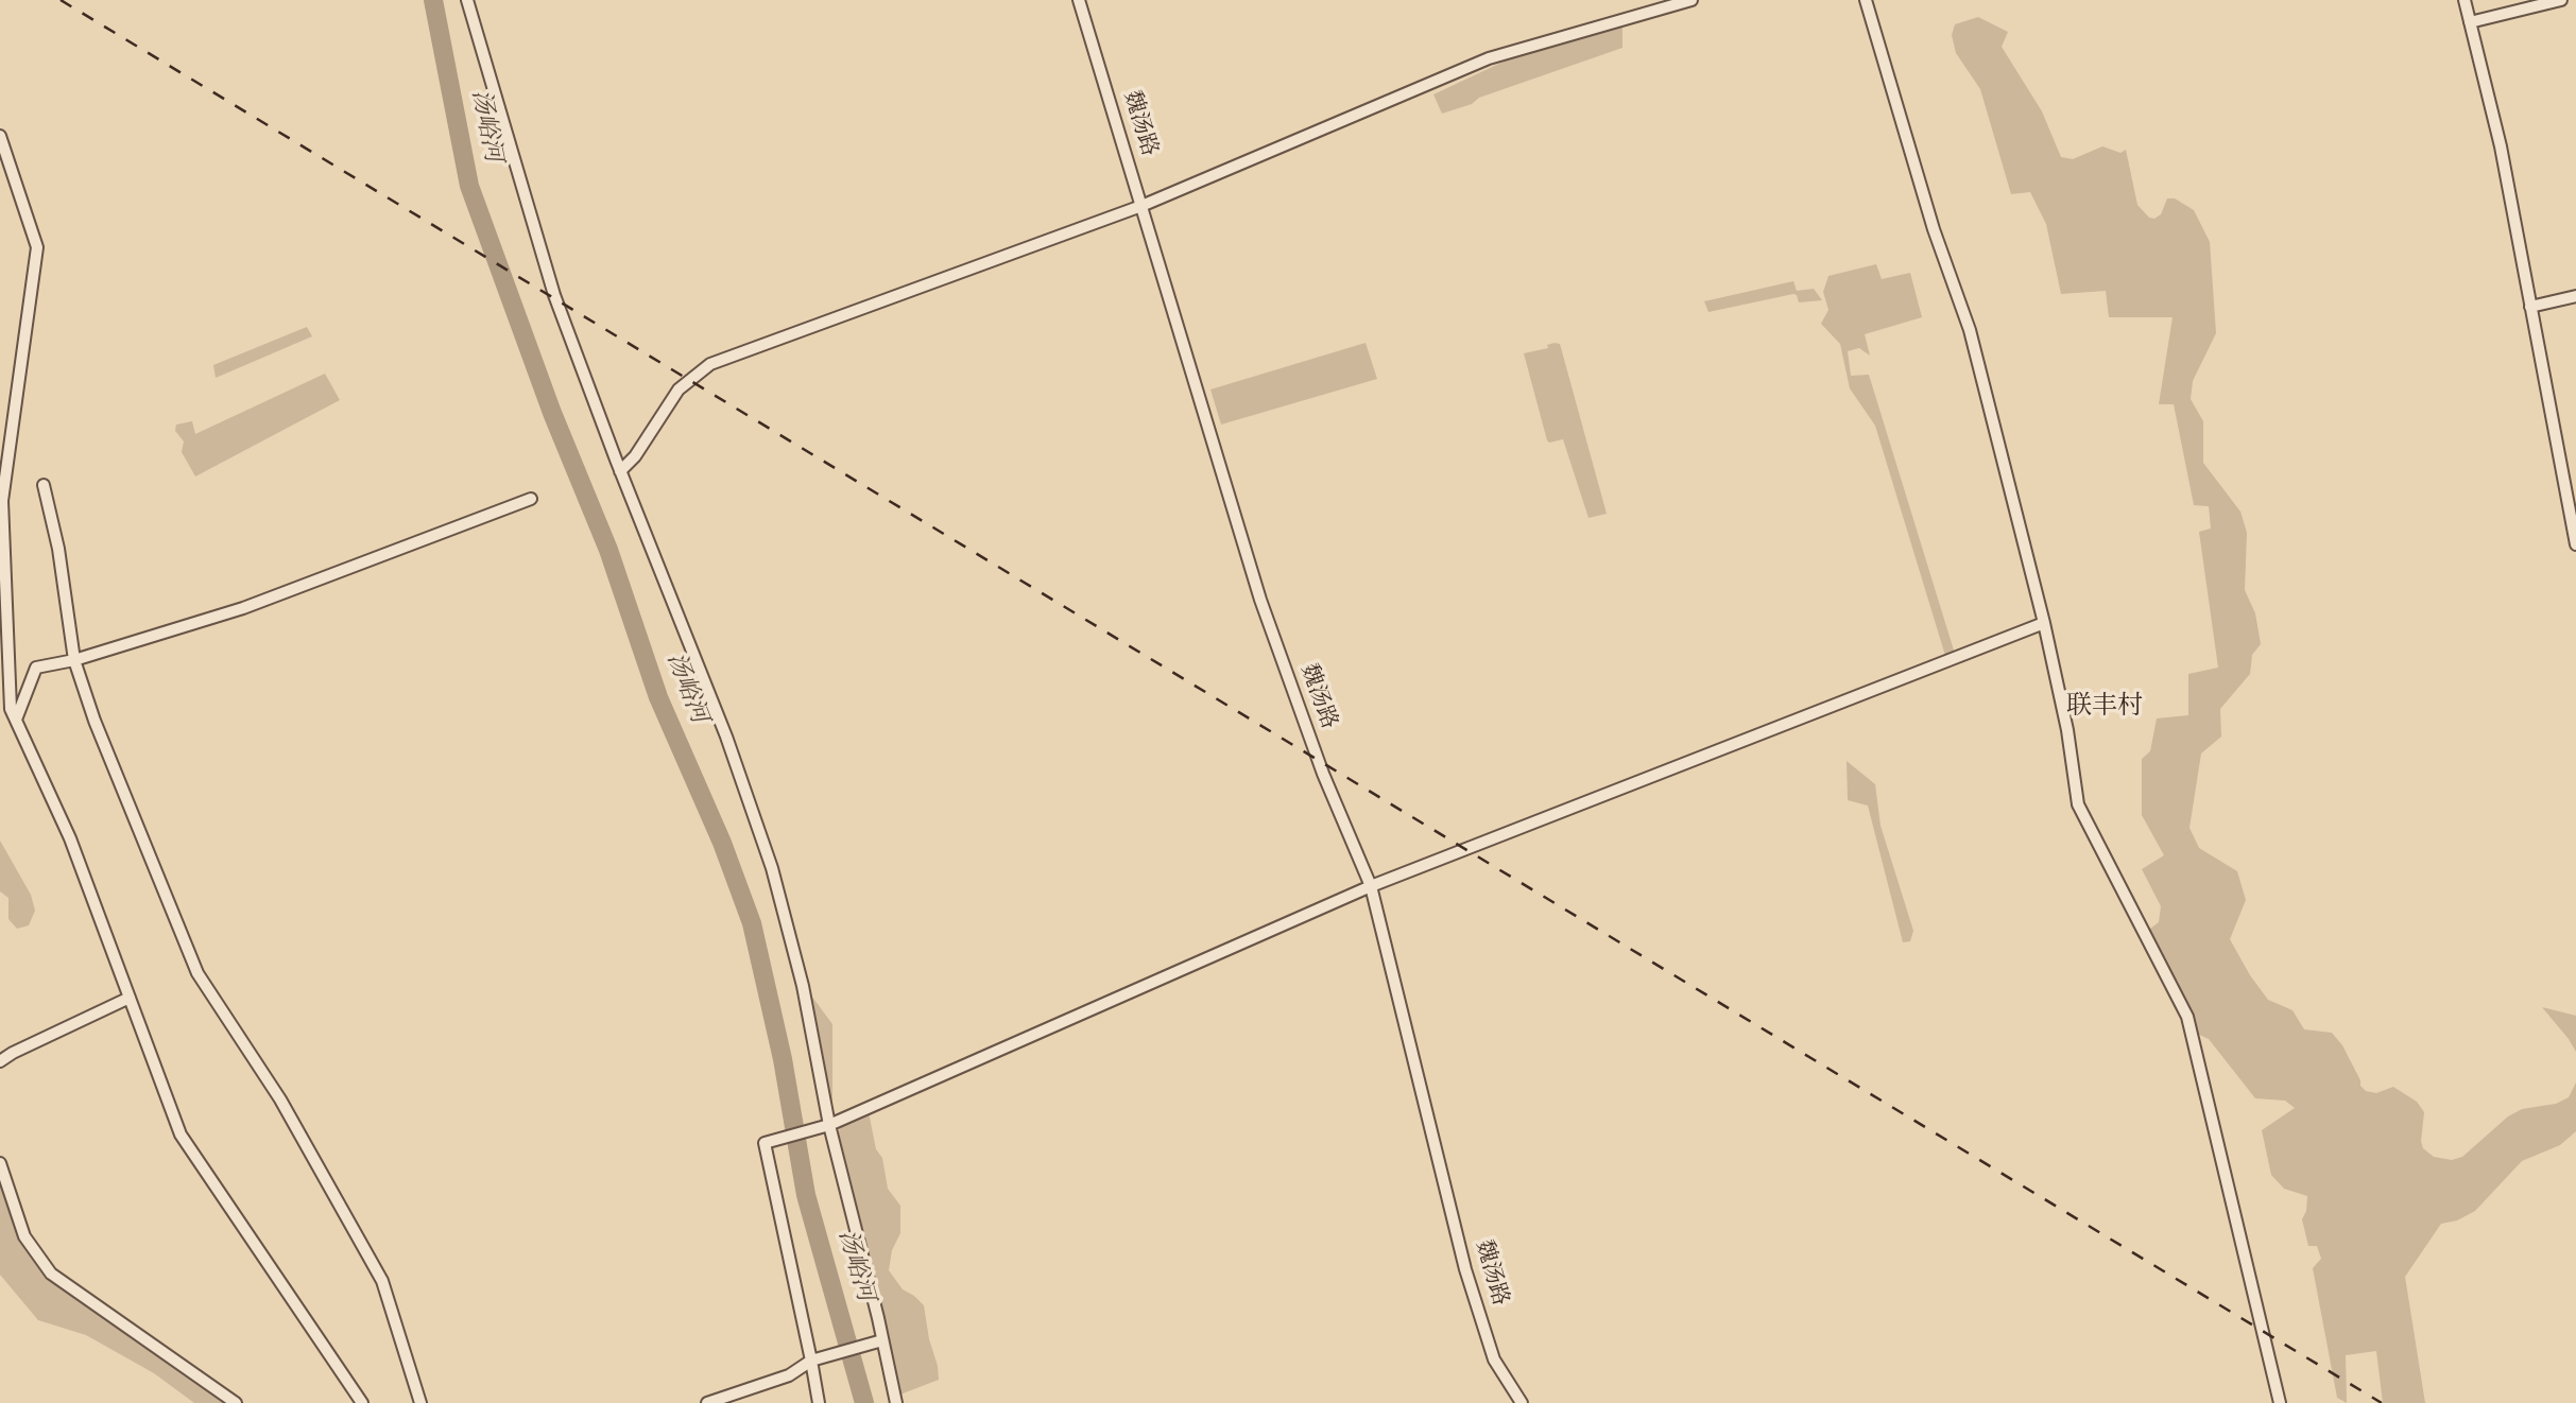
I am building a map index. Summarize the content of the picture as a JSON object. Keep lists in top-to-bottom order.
{
  "streets": {
    "street": ["魏汤路"]
  },
  "districts": ["联丰村"],
  "water": ["汤峪河"]
}
